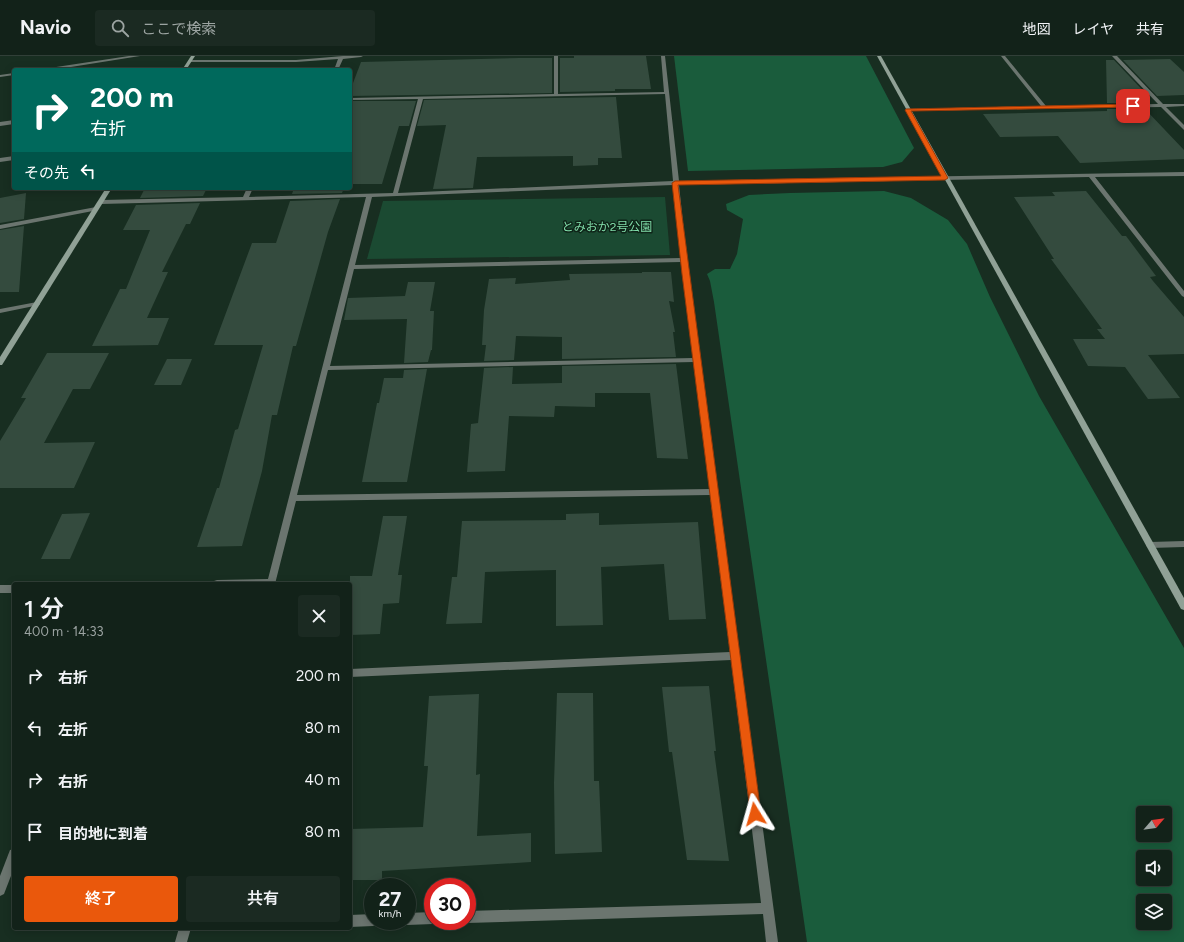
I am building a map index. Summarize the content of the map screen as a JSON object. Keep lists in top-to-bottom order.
{
  "parks": ["とみおか2号公園"],
  "north": "top right",
  "page": {
    "header": "Navio",
    "search": "ここで検索",
    "nav": ["地図", "レイヤ", "共有"],
    "turn": ["200 m", "右折"],
    "then": "その先",
    "heading": ["1 分", "400 m · 14:33"],
    "list": [
      {
        "name": "右折",
        "value": "200 m"
      },
      {
        "name": "左折",
        "value": "80 m"
      },
      {
        "name": "右折",
        "value": "40 m"
      },
      {
        "name": "目的地に到着",
        "value": "80 m"
      }
    ],
    "buttons": ["終了", "共有"],
    "speed": "27 km/h",
    "limit": "30"
  }
}
